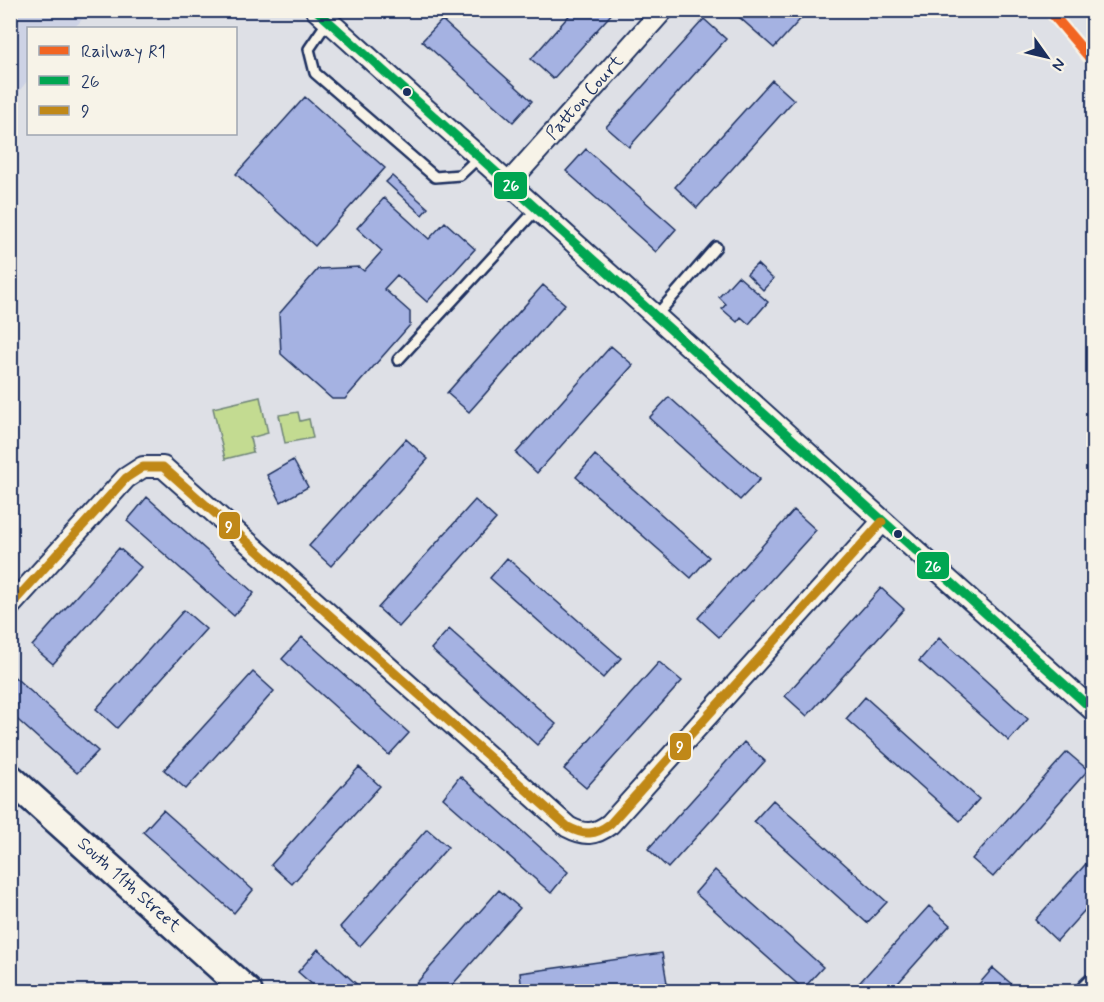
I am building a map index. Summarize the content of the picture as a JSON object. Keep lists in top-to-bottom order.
{
  "streets": {
    "street": ["Patton Court", "South 11th Street"]
  },
  "lines": ["rail line R1", "transit line 26", "transit line 9"],
  "legend": ["Railway R1", "26", "9"],
  "north": "bottom right"
}
